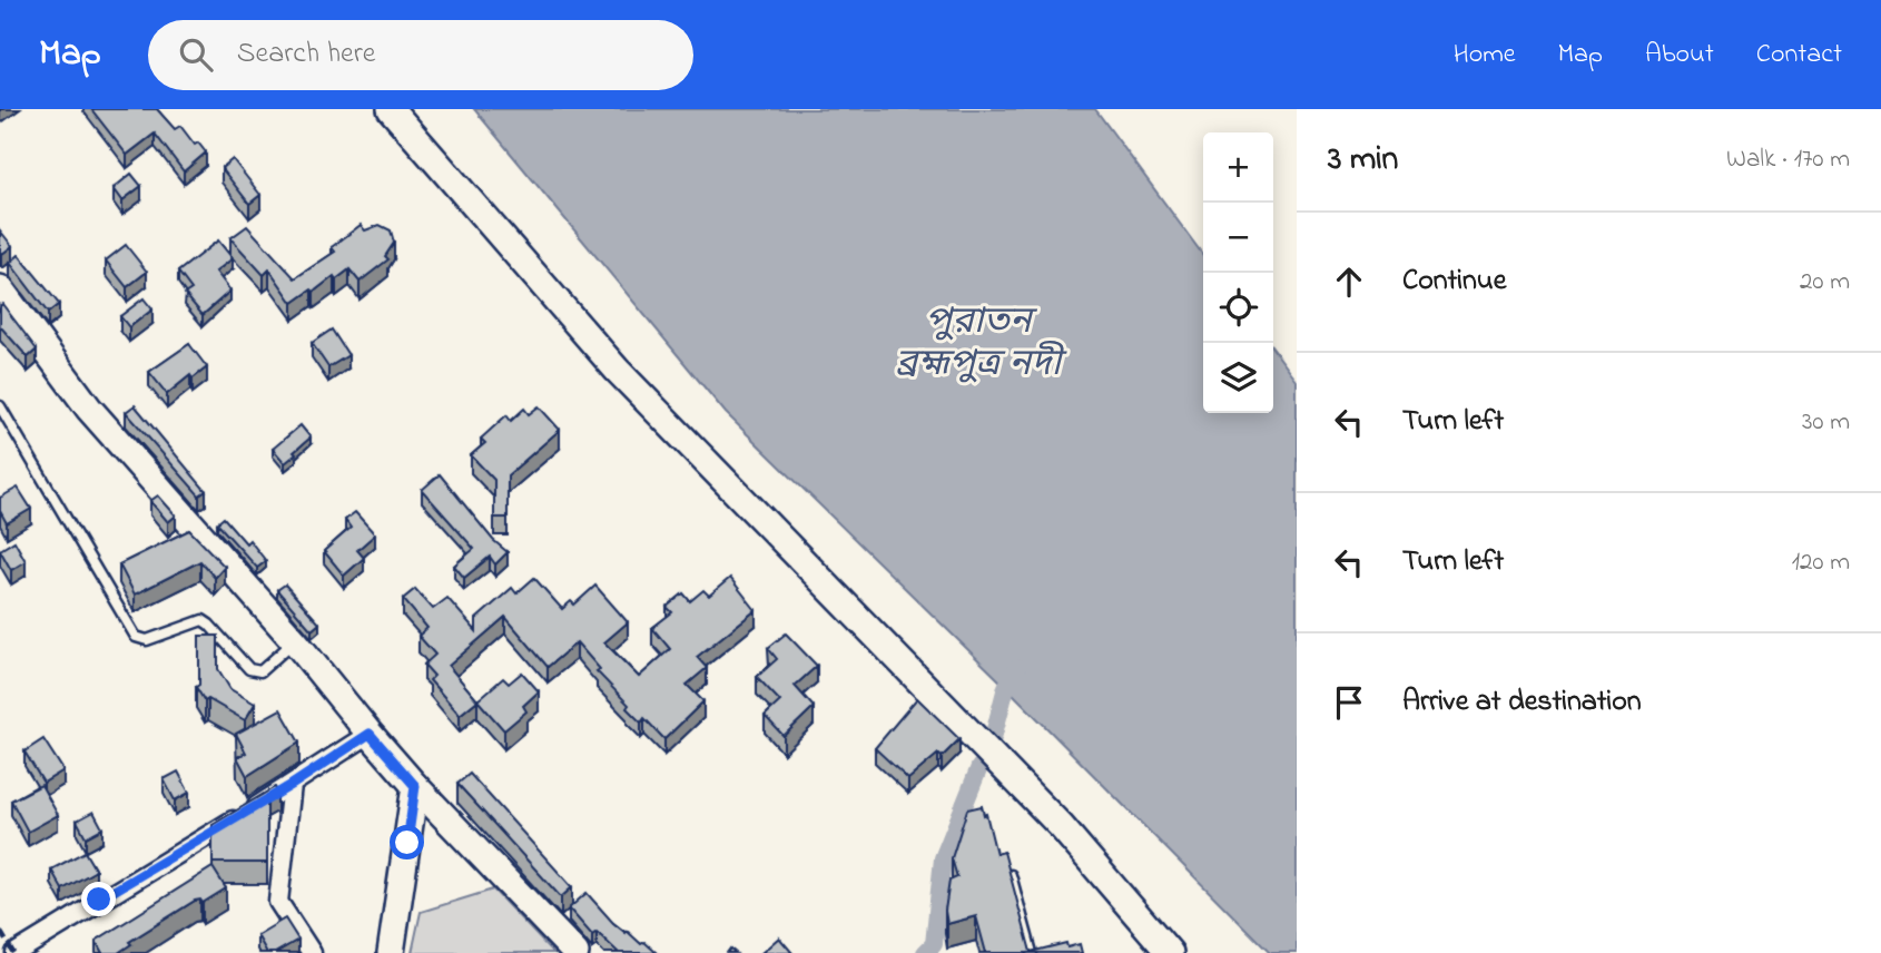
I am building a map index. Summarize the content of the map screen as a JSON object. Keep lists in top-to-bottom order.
{
  "water": ["পুরাতন ব্রহ্মপুত্র নদী"],
  "page": {
    "header": "Map",
    "search": "Search here",
    "nav": [
      "Home",
      "Map",
      "About",
      "Contact"
    ],
    "heading": ["3 min", "Walk · 170 m"],
    "map_buttons": ["+", "−"],
    "list": [
      ["Continue", "20 m"],
      ["Turn left", "30 m"],
      ["Turn left", "120 m"],
      "Arrive at destination"
    ]
  }
}
